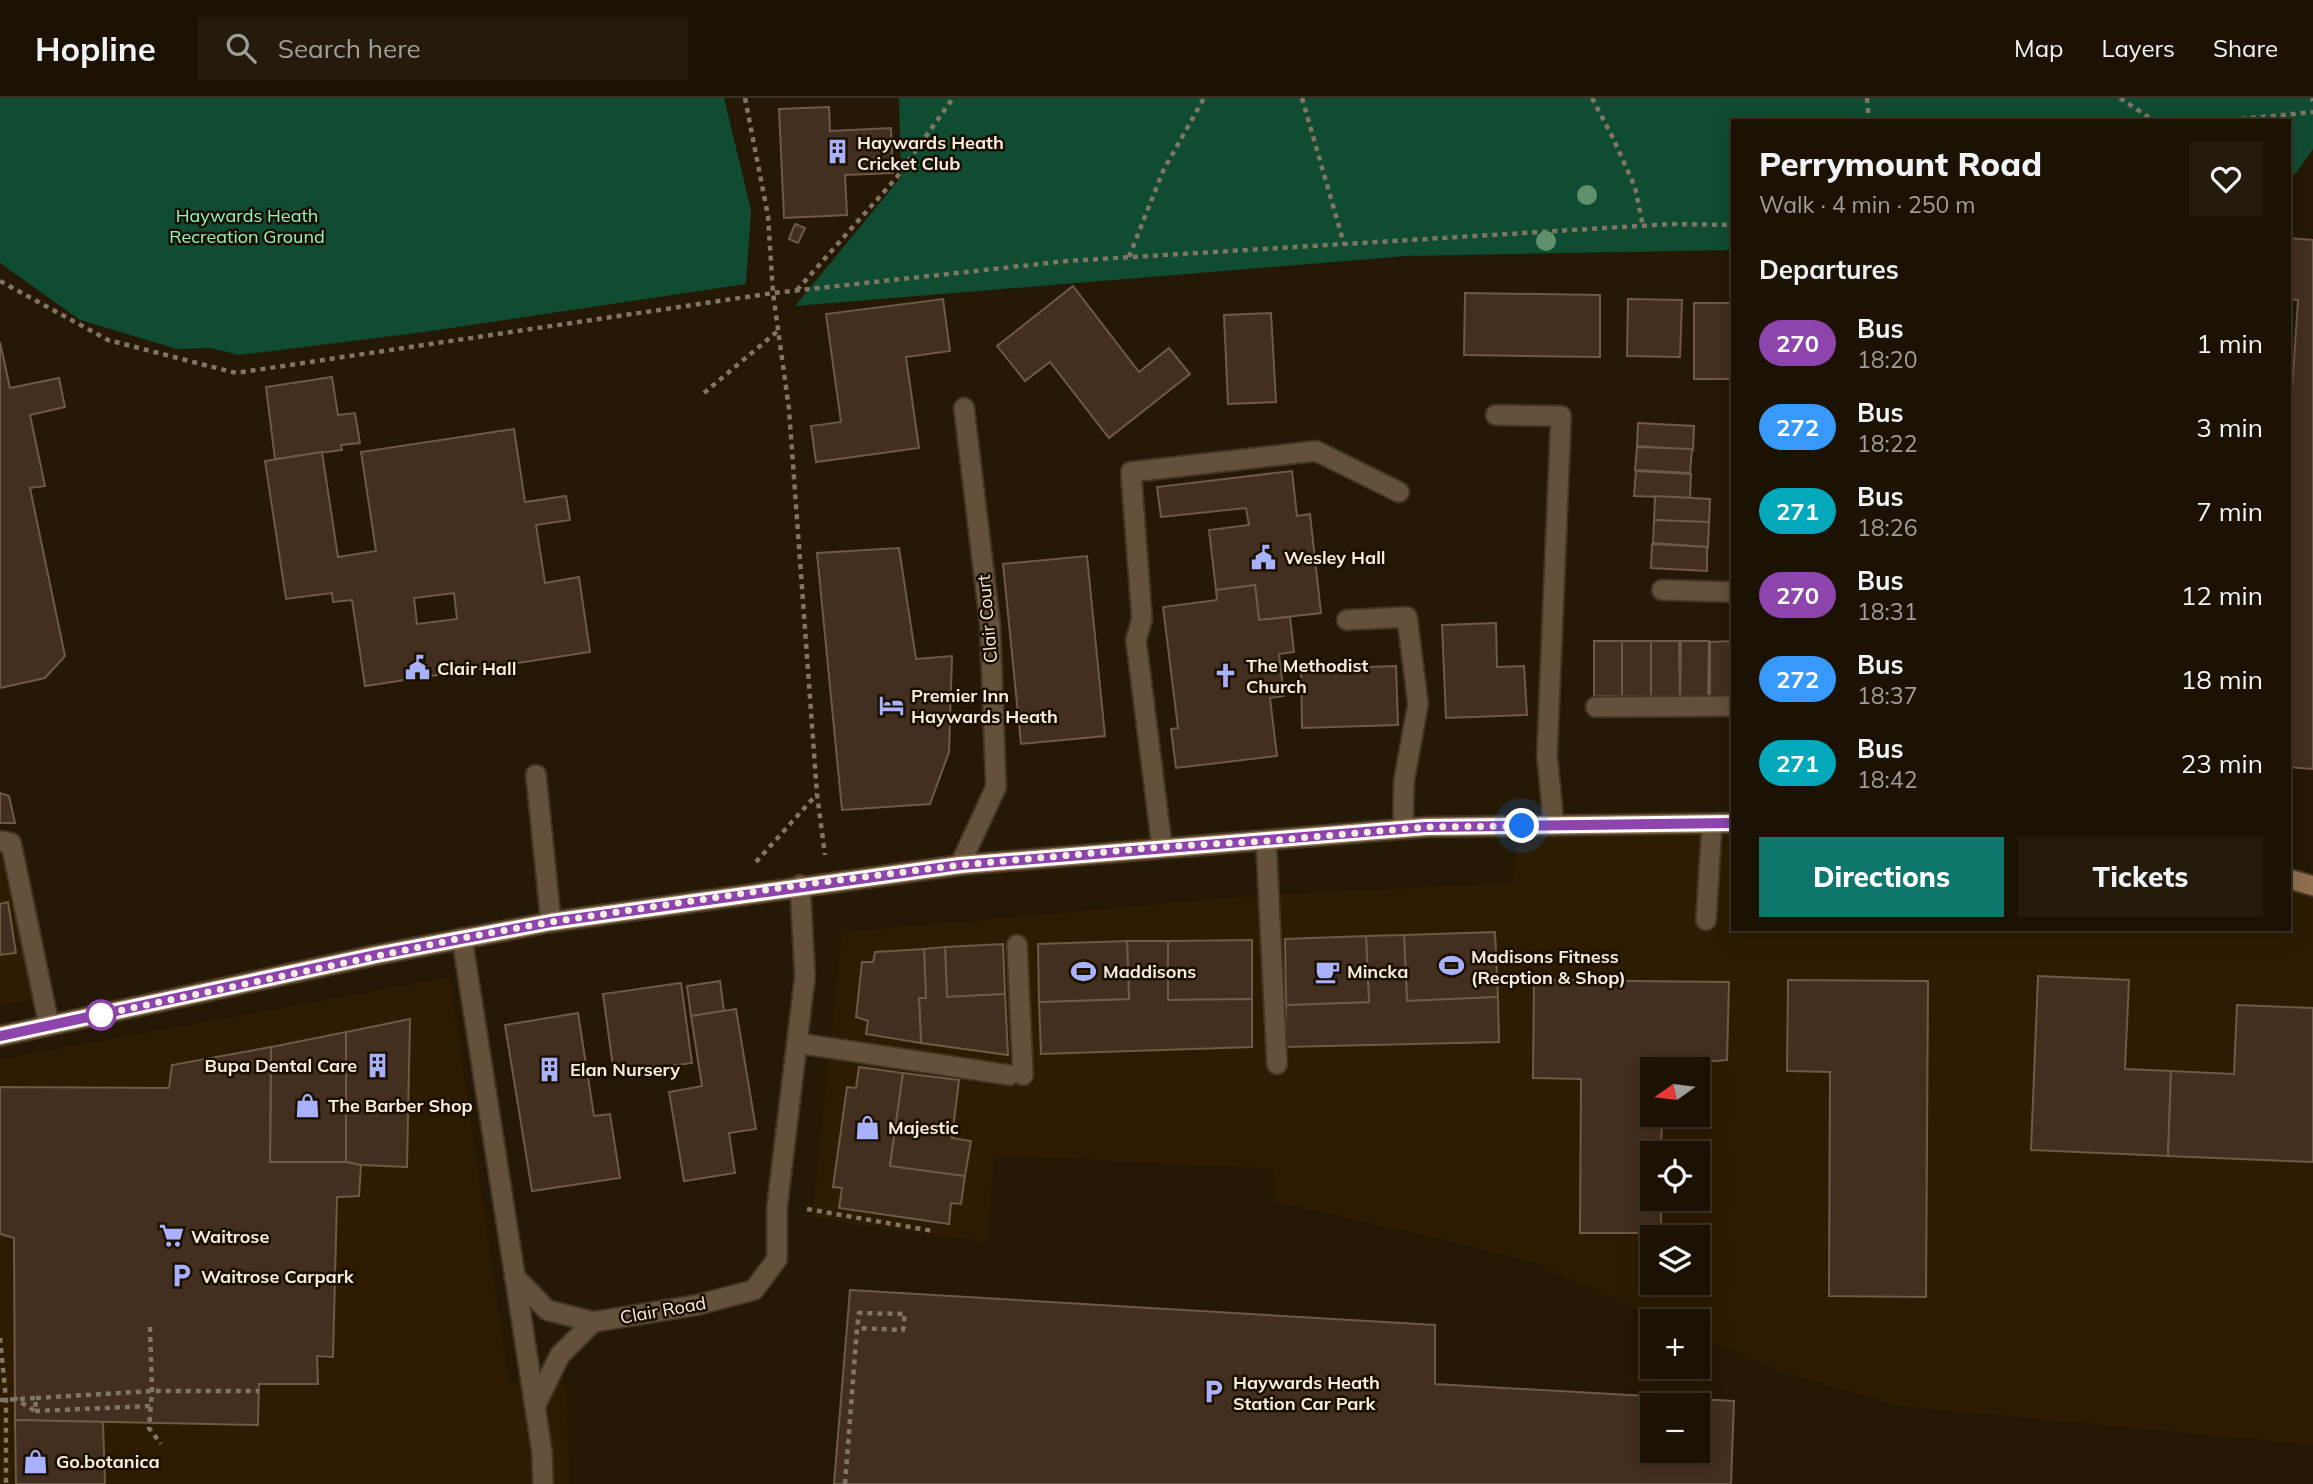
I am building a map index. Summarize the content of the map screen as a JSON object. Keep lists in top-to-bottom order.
{
  "streets": {
    "street": ["Clair Court", "Clair Road"]
  },
  "parks": ["Haywards Heath Recreation Ground"],
  "places": {
    "building": ["Haywards Heath Cricket Club", "Bupa Dental Care", "Elan Nursery"],
    "public building": ["Wesley Hall", "Clair Hall"],
    "church": ["The Methodist Church"],
    "hotel": ["Premier Inn Haywards Heath"],
    "sports": ["Madisons Fitness (Recption & Shop)", "Maddisons"],
    "cafe": ["Mincka"],
    "shop": ["The Barber Shop", "Majestic", "Go.botanica"],
    "supermarket": ["Waitrose"],
    "parking": ["Waitrose Carpark", "Haywards Heath Station Car Park"]
  },
  "lines": ["bus line 270"],
  "north": "left",
  "page": {
    "header": "Hopline",
    "search": "Search here",
    "nav": ["Map", "Layers", "Share"],
    "heading": [
      ["Perrymount Road", "Walk · 4 min · 250 m"],
      "Departures"
    ],
    "list": [
      {
        "mark": "270",
        "name": "Bus",
        "note": "18:20",
        "value": "1 min"
      },
      {
        "mark": "272",
        "name": "Bus",
        "note": "18:22",
        "value": "3 min"
      },
      {
        "mark": "271",
        "name": "Bus",
        "note": "18:26",
        "value": "7 min"
      },
      {
        "mark": "270",
        "name": "Bus",
        "note": "18:31",
        "value": "12 min"
      },
      {
        "mark": "272",
        "name": "Bus",
        "note": "18:37",
        "value": "18 min"
      },
      {
        "mark": "271",
        "name": "Bus",
        "note": "18:42",
        "value": "23 min"
      }
    ],
    "buttons": ["Directions", "Tickets"],
    "map_buttons": ["+", "−"]
  }
}
